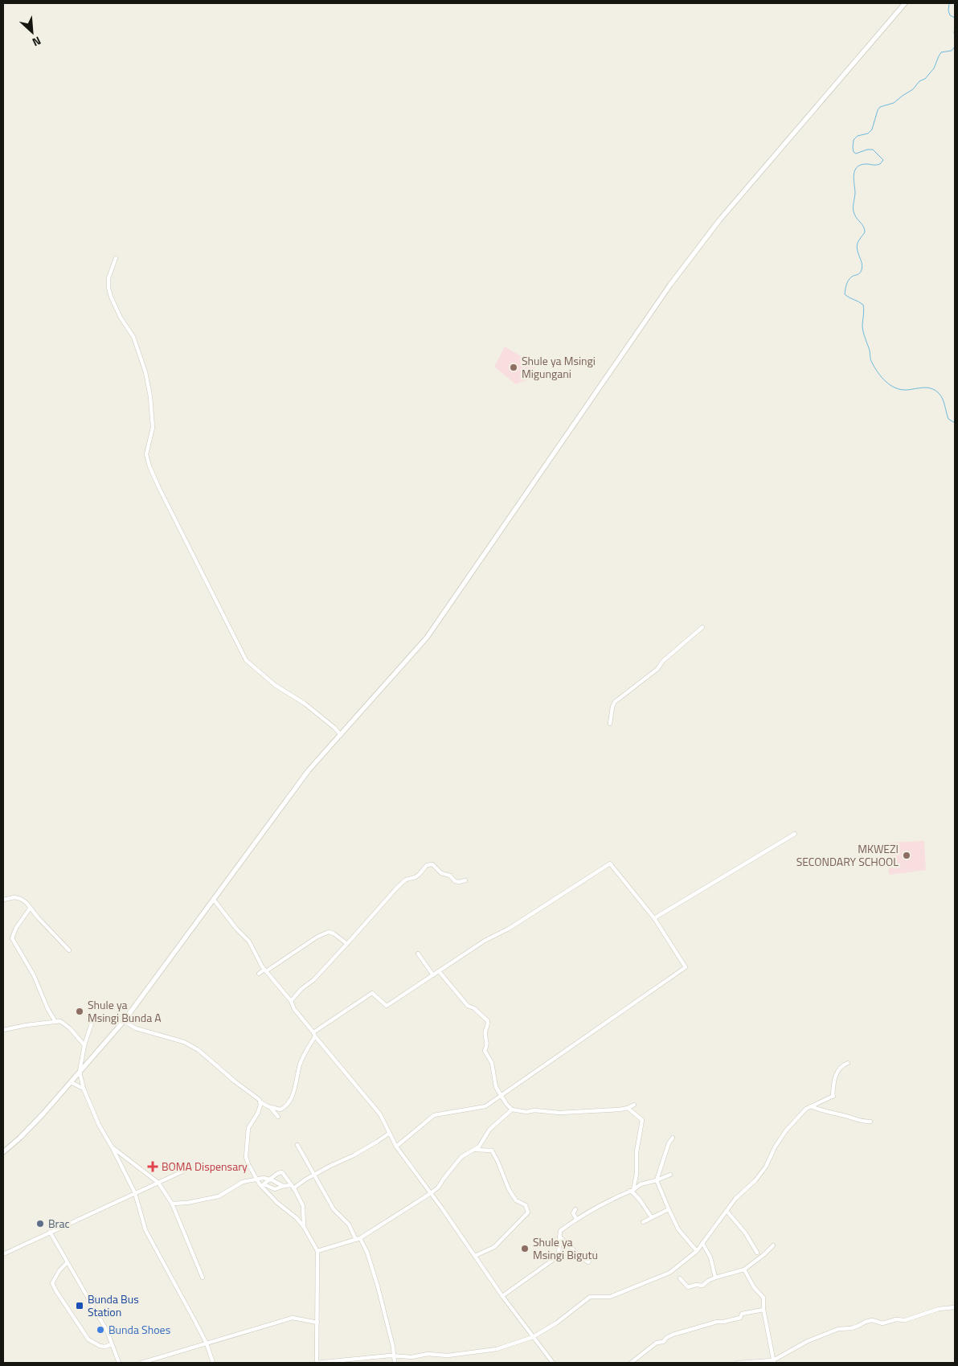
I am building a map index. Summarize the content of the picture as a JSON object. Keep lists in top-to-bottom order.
{
  "places": {
    "other": [
      "Shule ya Msingi Migungani",
      "MKWEZI SECONDARY SCHOOL",
      "Shule ya Msingi Bunda A",
      "Brac",
      "Shule ya Msingi Bigutu",
      "Bunda Shoes"
    ],
    "health": ["BOMA Dispensary"],
    "transit": ["Bunda Bus Station"]
  },
  "north": "bottom right"
}
